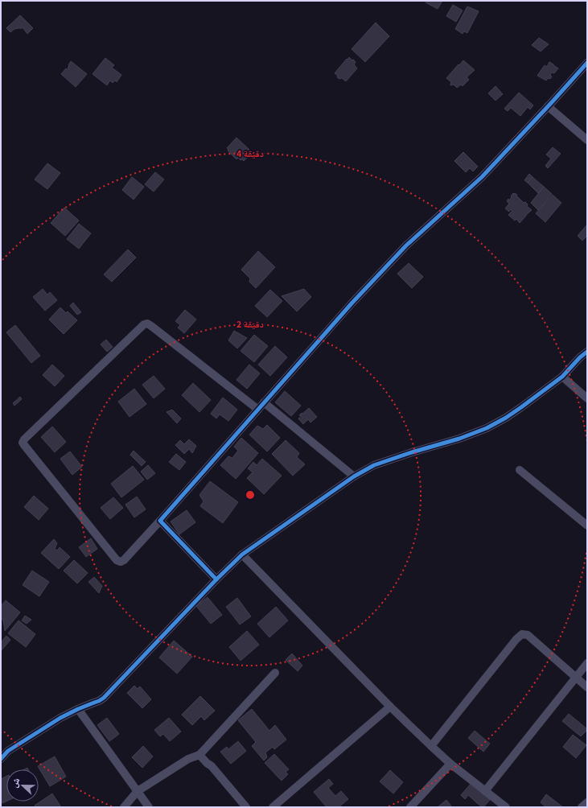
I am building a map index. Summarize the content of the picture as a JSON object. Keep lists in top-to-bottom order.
{
  "north": "left",
  "rings": ["4 دقيقة", "2 دقيقة"]
}
